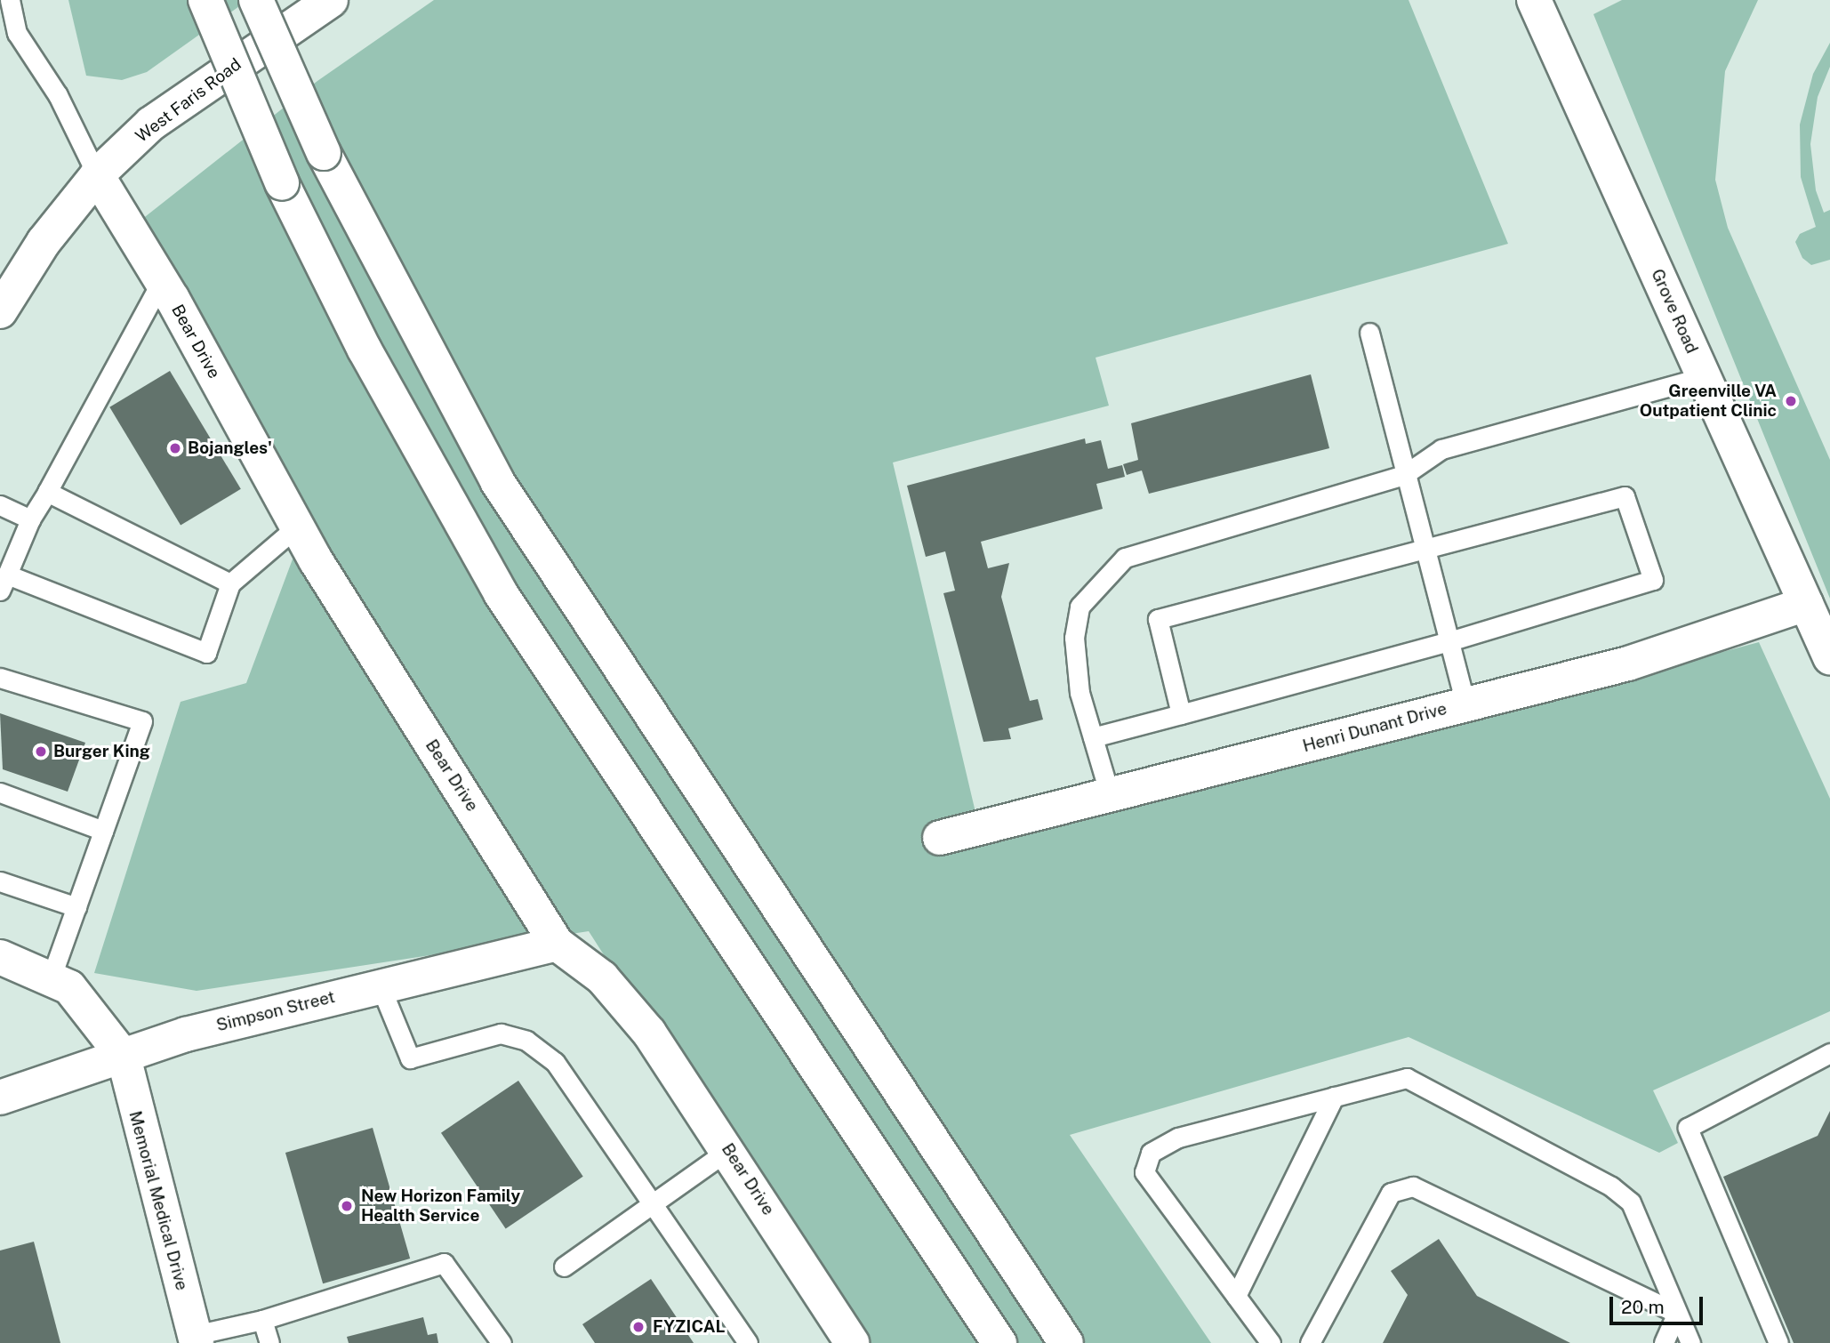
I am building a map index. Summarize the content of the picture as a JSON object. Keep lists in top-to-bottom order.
{
  "streets": {
    "main road": [
      "West Faris Road",
      "Grove Road",
      "Bear Drive",
      "Henri Dunant Drive",
      "Simpson Street",
      "Memorial Medical Drive"
    ]
  },
  "crossings": [
    ["West Faris Road", "Bear Drive"],
    ["Grove Road", "Henri Dunant Drive"],
    ["Bear Drive", "Simpson Street"],
    ["Simpson Street", "Memorial Medical Drive"]
  ],
  "places": [
    "Greenville VA Outpatient Clinic",
    "Bojangles'",
    "Burger King",
    "New Horizon Family Health Service",
    "FYZICAL"
  ],
  "scale_bar": "20 m"
}
